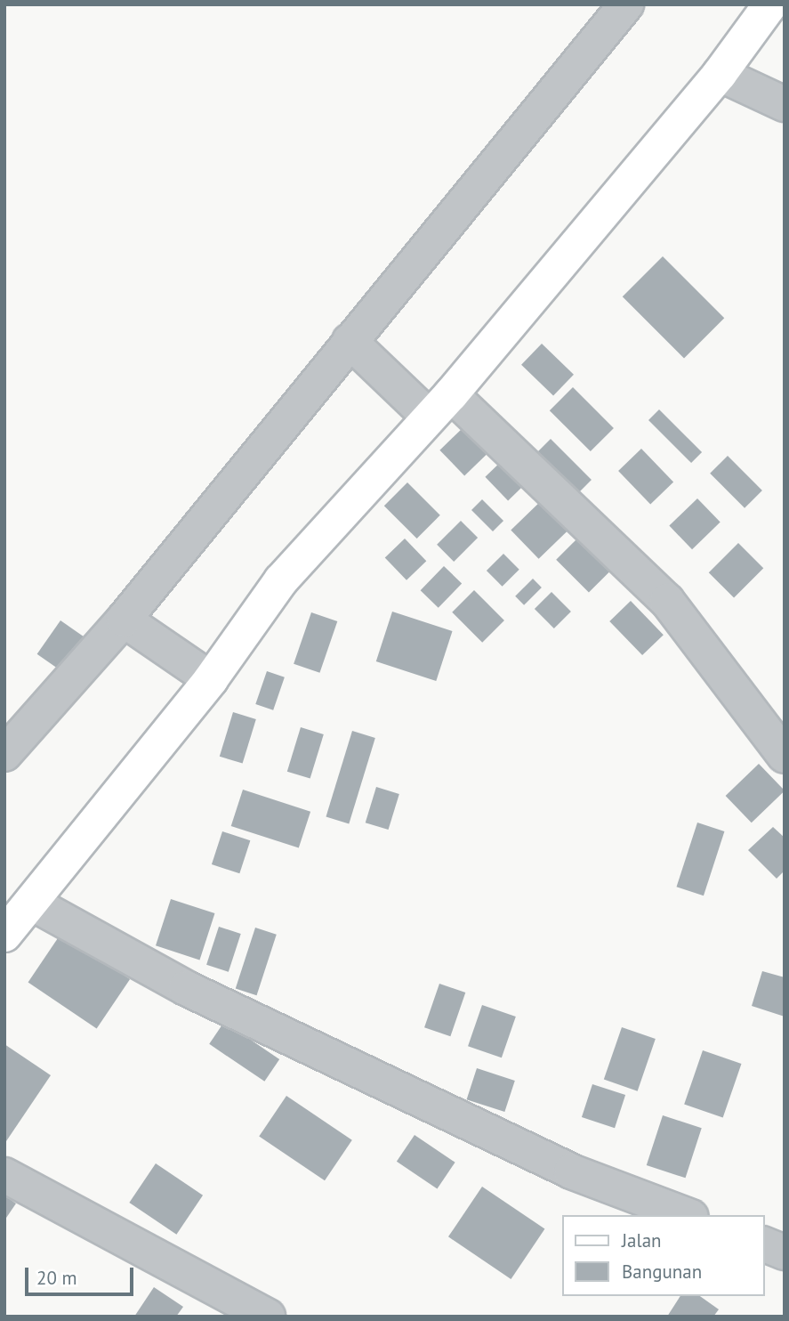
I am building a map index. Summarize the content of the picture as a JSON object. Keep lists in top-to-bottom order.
{
  "legend": ["Jalan", "Bangunan"],
  "scale_bar": "20 m"
}
